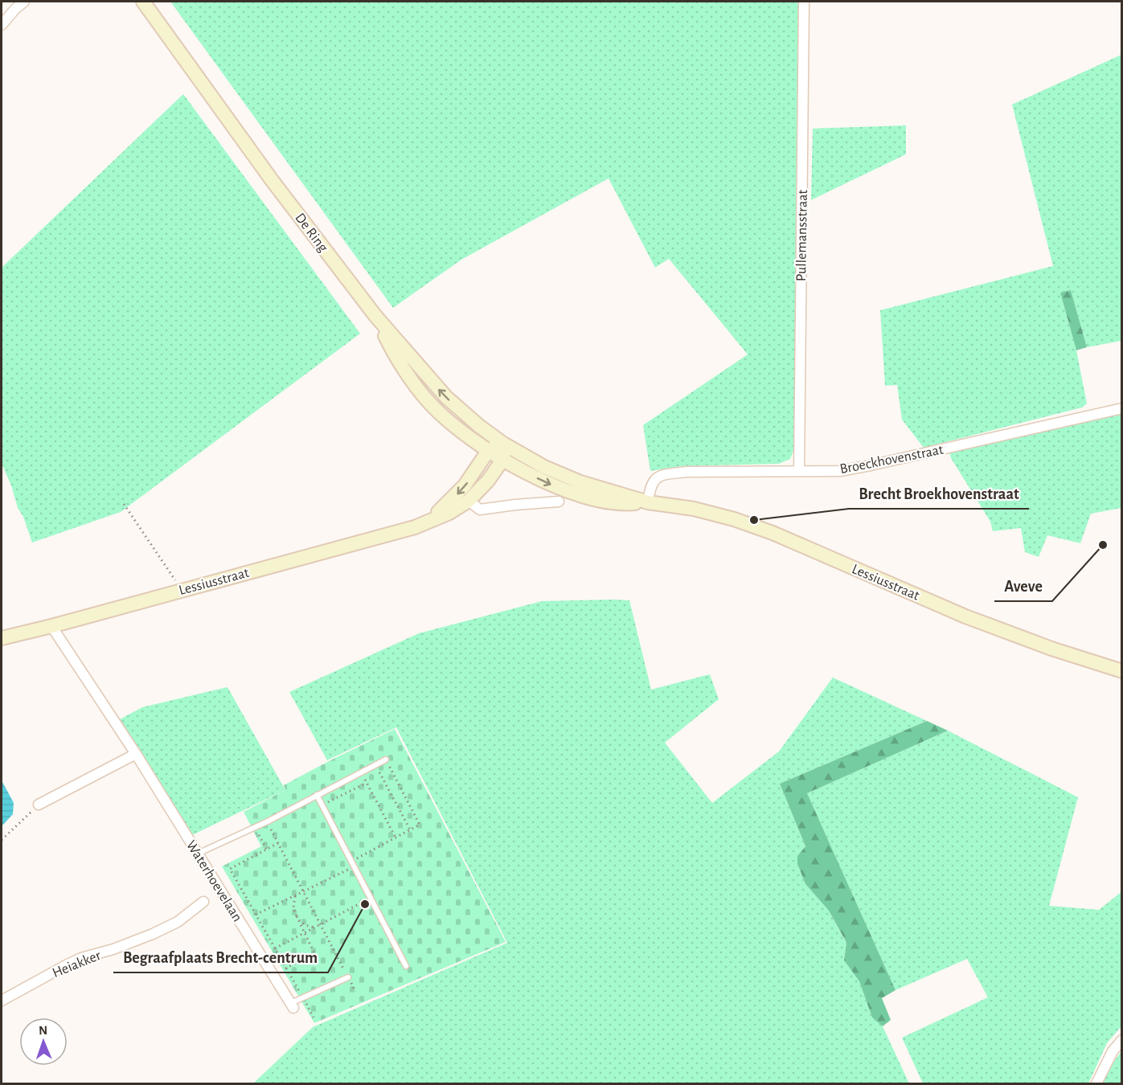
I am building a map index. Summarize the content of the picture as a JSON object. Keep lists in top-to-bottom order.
{
  "streets": {
    "main road": ["De Ring", "Lessiusstraat"],
    "street": [
      "Pullemansstraat",
      "Broeckhovenstraat",
      "Waterhoevelaan",
      "Heiakker"
    ]
  },
  "crossings": [
    ["De Ring", "Lessiusstraat"],
    ["Pullemansstraat", "Broeckhovenstraat"],
    ["Broeckhovenstraat", "Lessiusstraat"],
    ["Lessiusstraat", "Waterhoevelaan"]
  ],
  "places": ["Brecht Broekhovenstraat", "Aveve", "Begraafplaats Brecht-centrum"],
  "north": "top"
}
